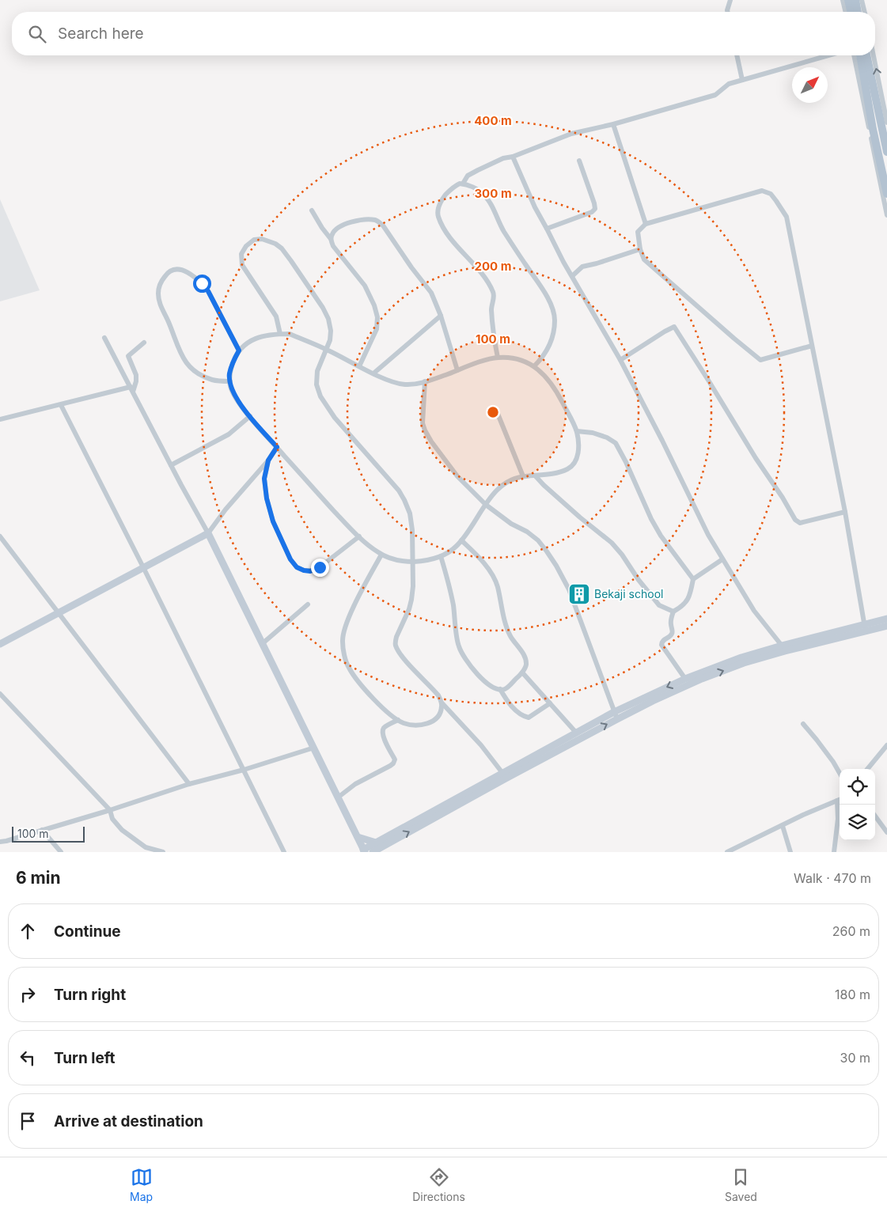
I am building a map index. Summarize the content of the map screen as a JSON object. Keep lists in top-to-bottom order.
{
  "places": {
    "building": ["Bekaji school"]
  },
  "scale_bar": "100 m",
  "north": "top right",
  "page": {
    "search": "Search here",
    "scale": "100 m",
    "heading": ["6 min", "Walk · 470 m"],
    "list": [
      ["Continue", "260 m"],
      ["Turn right", "180 m"],
      ["Turn left", "30 m"],
      "Arrive at destination"
    ],
    "nav": ["Map", "Directions", "Saved"]
  },
  "rings": [
    "400 m",
    "300 m",
    "200 m",
    "100 m"
  ]
}
